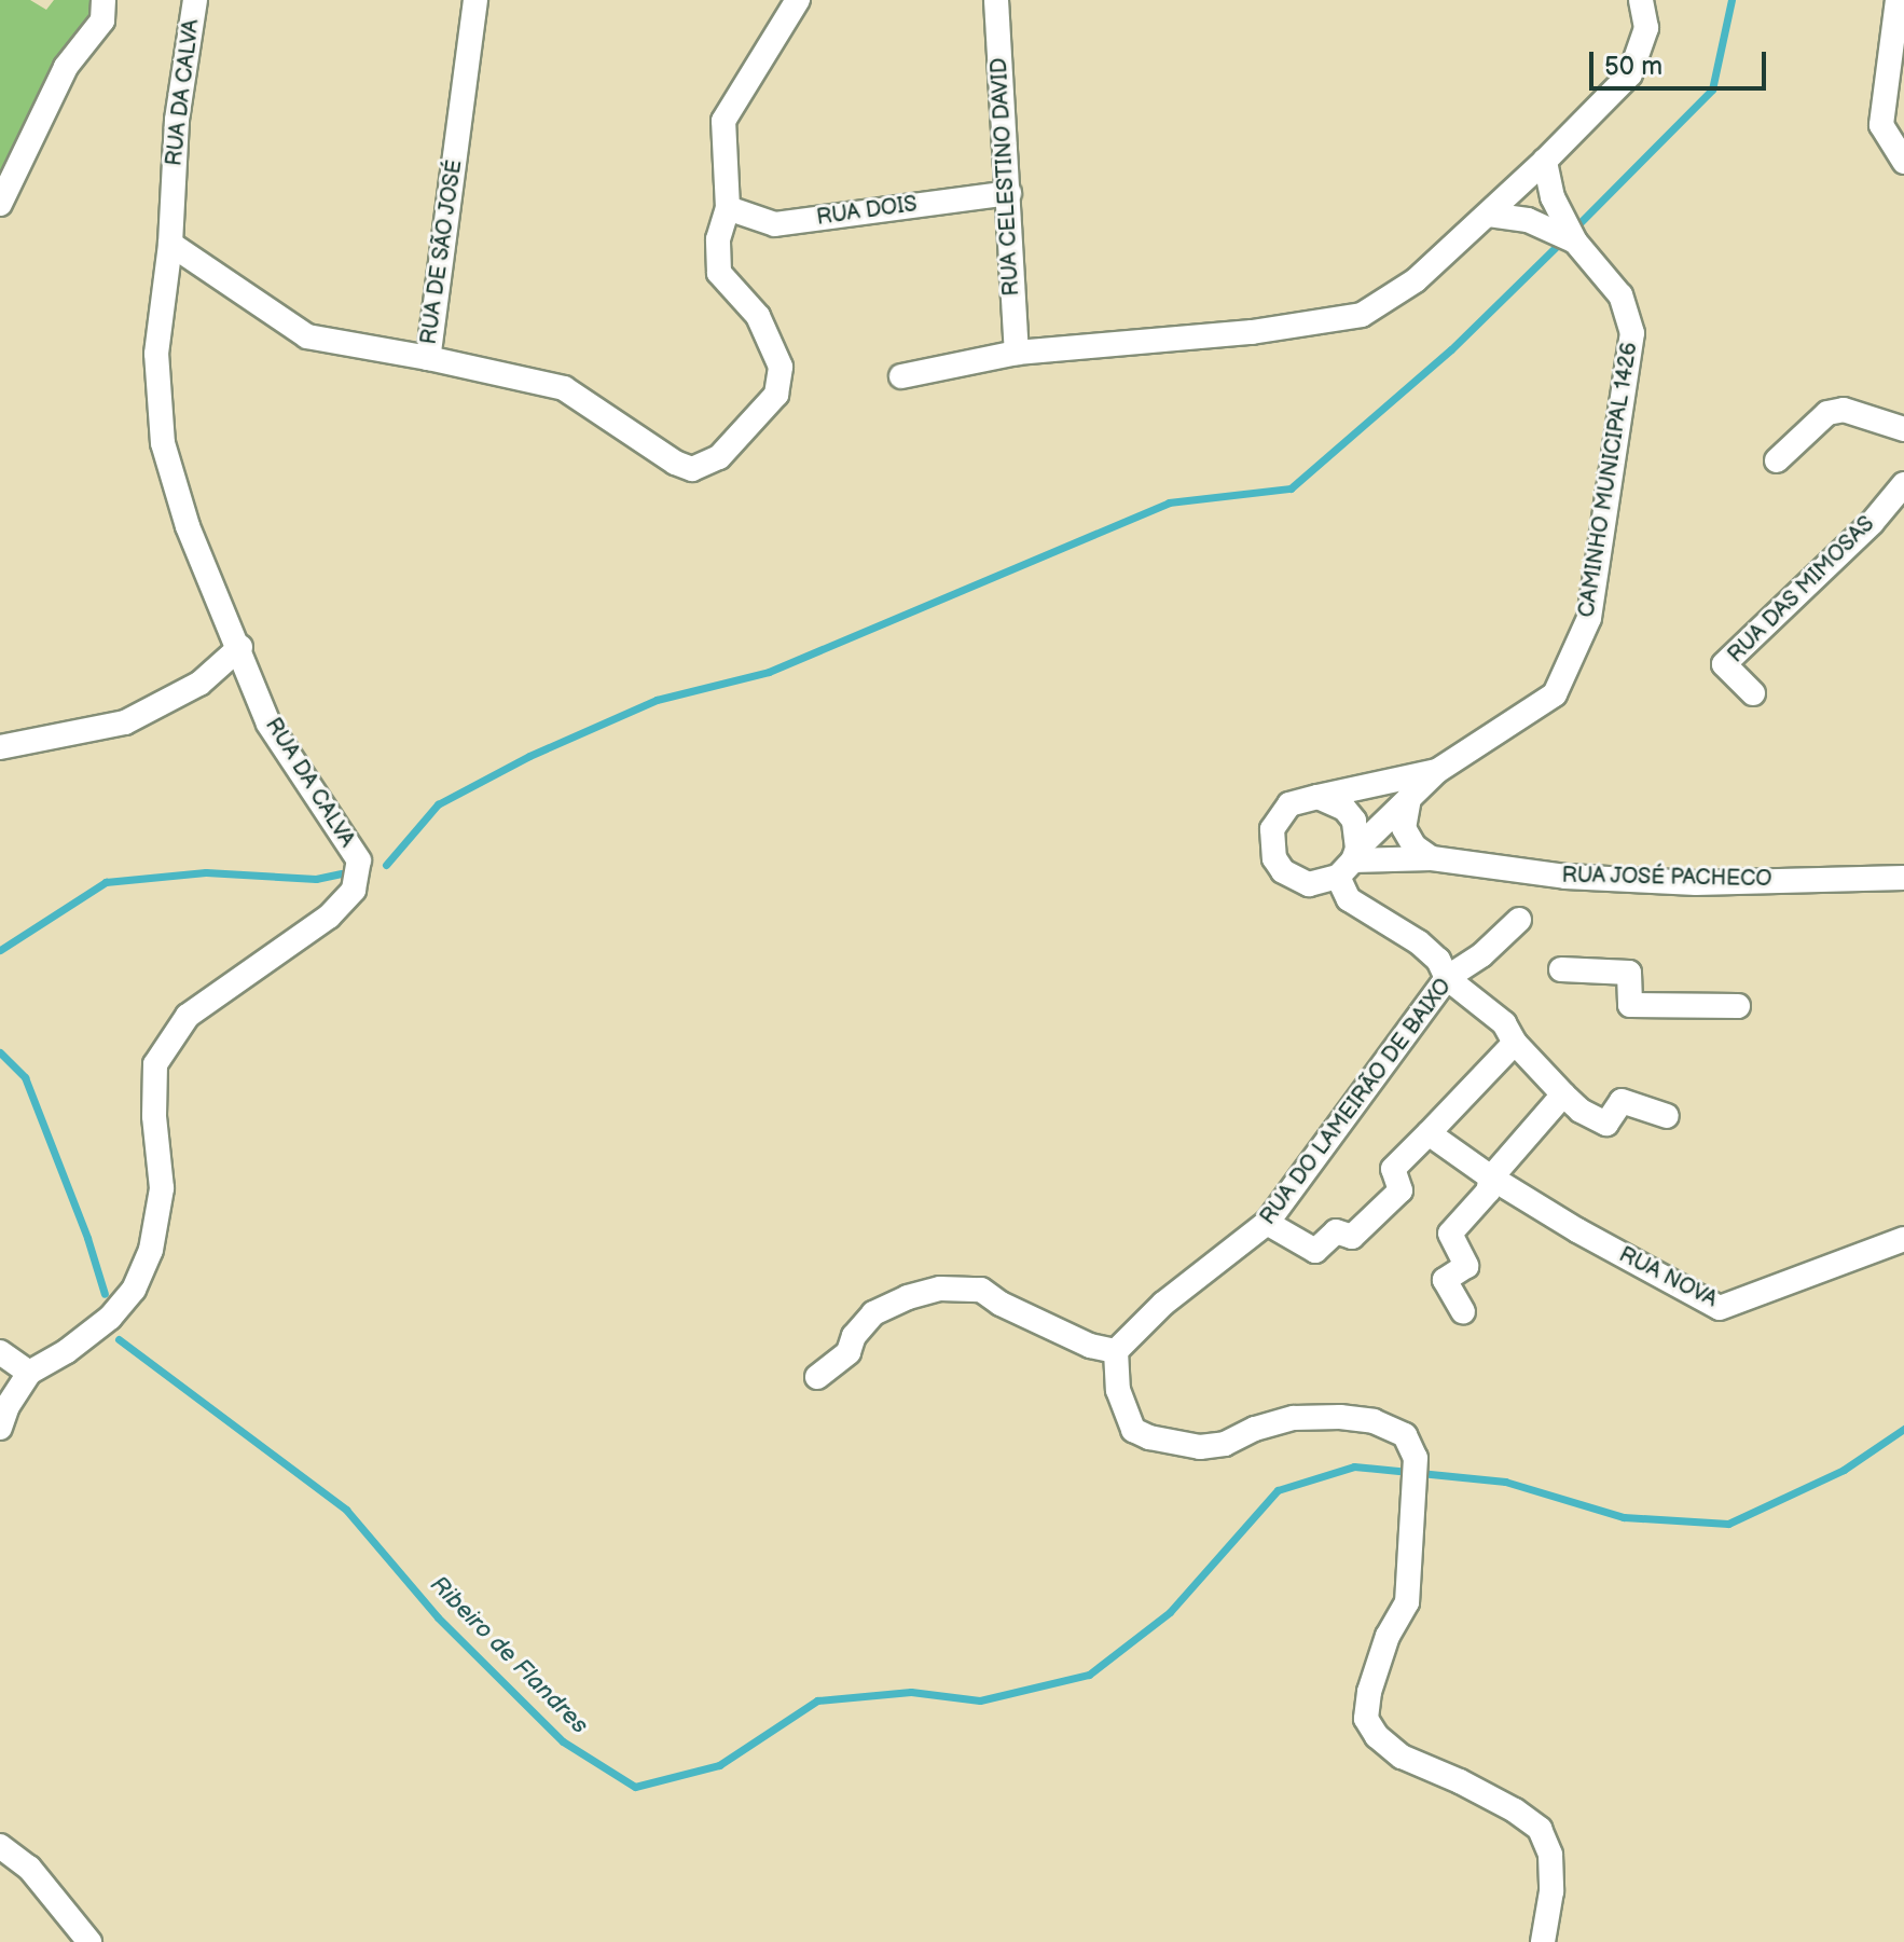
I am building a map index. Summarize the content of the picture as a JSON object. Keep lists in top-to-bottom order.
{
  "streets": {
    "street": [
      "RUA DA CALVA",
      "RUA CELESTINO DAVID",
      "RUA DOIS",
      "RUA DE SÃO JOSÉ",
      "CAMINHO MUNICIPAL 1426",
      "RUA DAS MIMOSAS",
      "RUA JOSÉ PACHECO",
      "RUA DO LAMEIRÃO DE BAIXO",
      "RUA NOVA"
    ]
  },
  "crossings": [
    ["RUA CELESTINO DAVID", "RUA DOIS"],
    ["RUA DOIS", "RUA DE SÃO JOSÉ"],
    ["CAMINHO MUNICIPAL 1426", "RUA JOSÉ PACHECO"]
  ],
  "water": ["Ribeiro de Flandres"],
  "scale_bar": "50 m"
}
